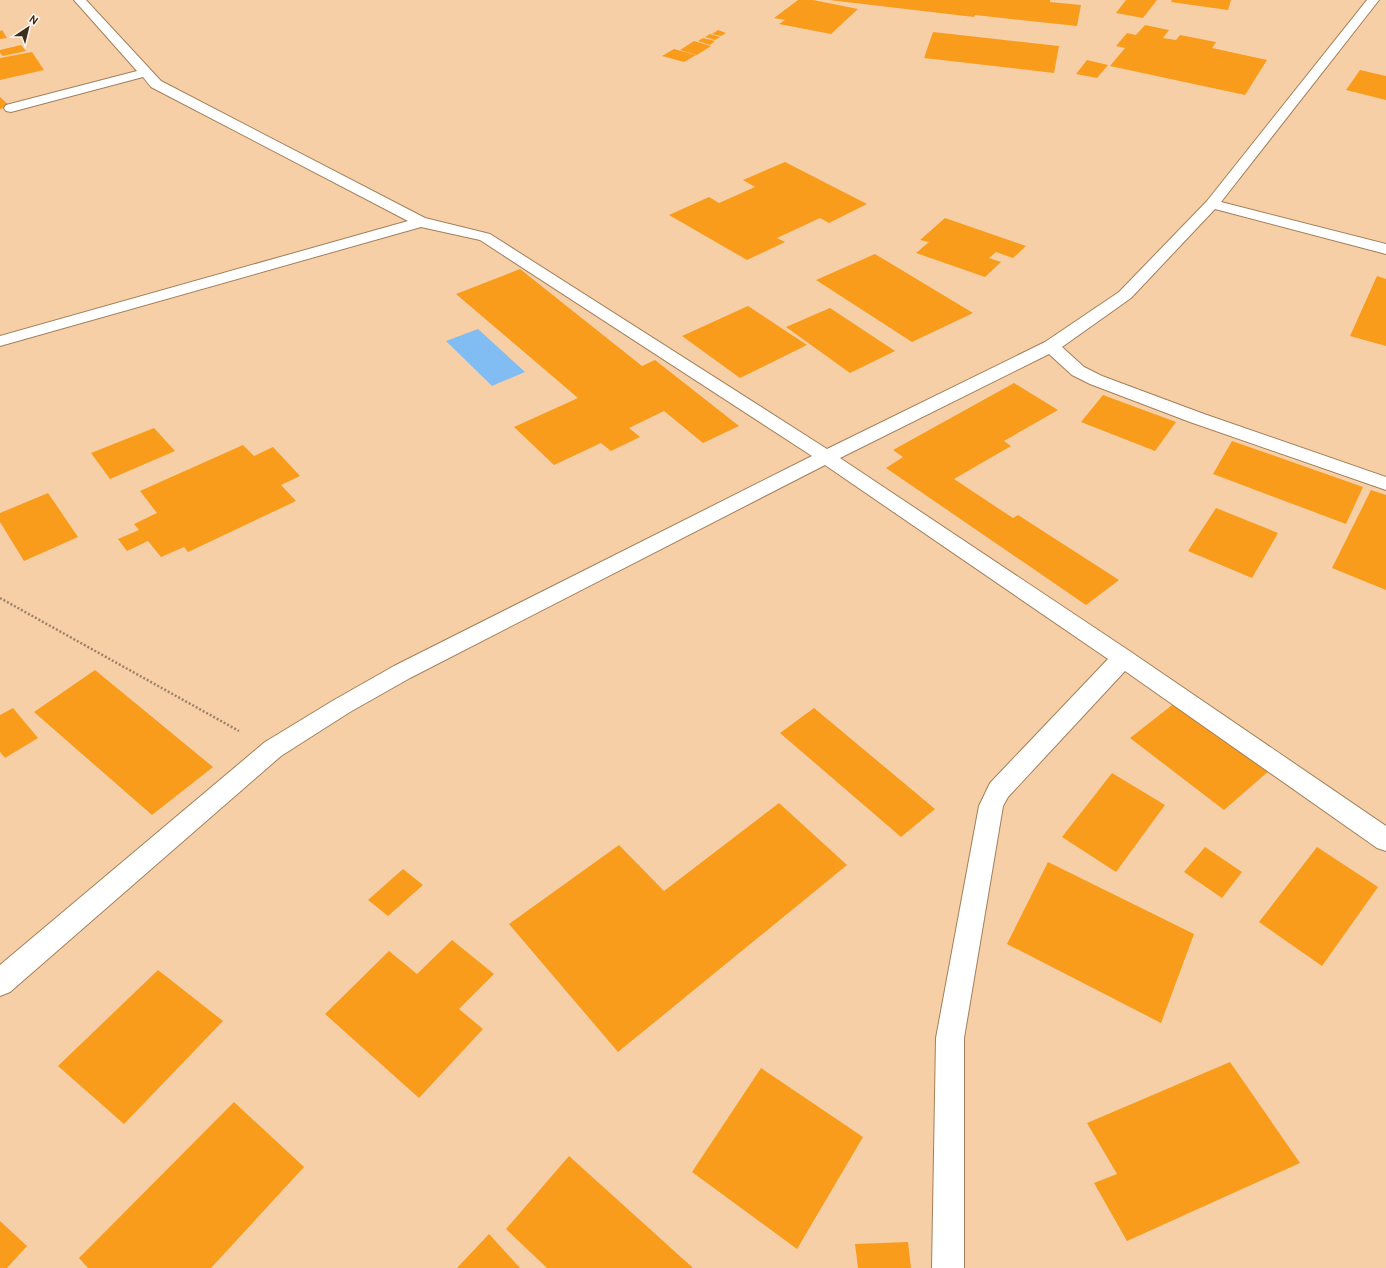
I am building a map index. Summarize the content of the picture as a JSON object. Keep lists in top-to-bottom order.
{
  "north": "top right"
}
